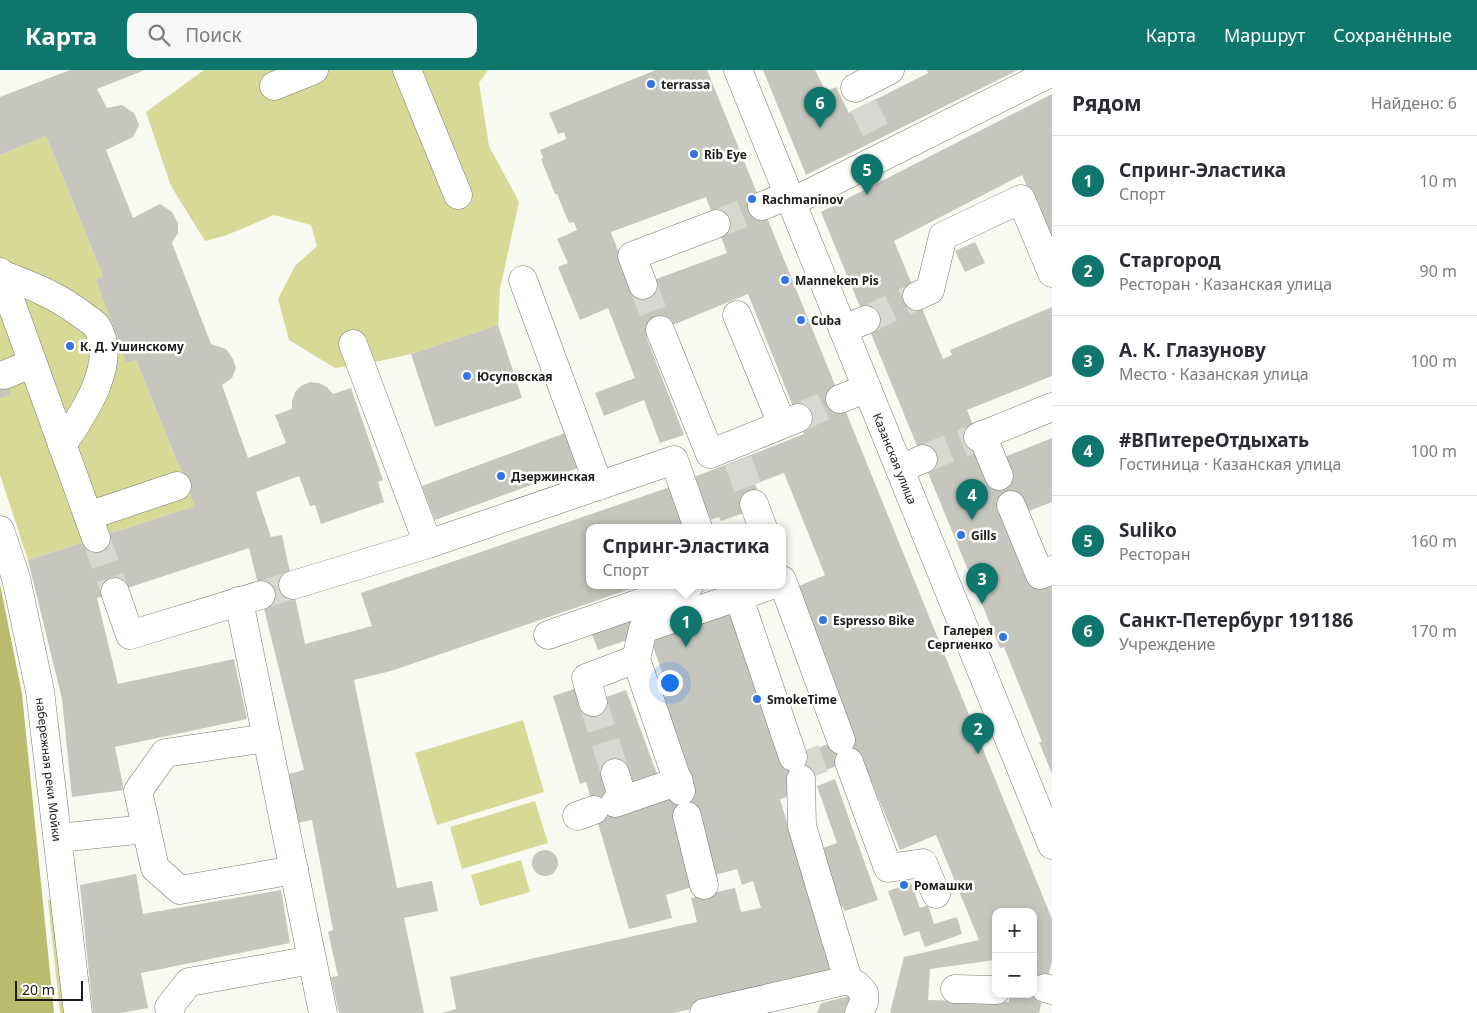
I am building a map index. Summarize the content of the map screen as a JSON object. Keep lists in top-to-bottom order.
{
  "streets": {
    "street": ["Казанская улица", "набережная реки Мойки"]
  },
  "places": [
    "terrassa",
    "Rib Eye",
    "Rachmaninov",
    "Manneken Pis",
    "Cuba",
    "К. Д. Ушинскому",
    "Юсуповская",
    "Дзержинская",
    "Gills",
    "Espresso Bike",
    "Галерея Сергиенко",
    "SmokeTime",
    "Ромашки"
  ],
  "scale_bar": "20 m",
  "page": {
    "header": "Карта",
    "search": "Поиск",
    "nav": ["Карта", "Маршрут", "Сохранённые"],
    "heading": ["Рядом", "Найдено: 6"],
    "pins": [
      "6",
      "5",
      "4",
      "3",
      "1",
      "2"
    ],
    "list": [
      {
        "mark": "1",
        "name": "Спринг-Эластика",
        "note": "Спорт",
        "value": "10 m"
      },
      {
        "mark": "2",
        "name": "Старгород",
        "note": "Ресторан · Казанская улица",
        "value": "90 m"
      },
      {
        "mark": "3",
        "name": "А. К. Глазунову",
        "note": "Место · Казанская улица",
        "value": "100 m"
      },
      {
        "mark": "4",
        "name": "#ВПитереОтдыхать",
        "note": "Гостиница · Казанская улица",
        "value": "100 m"
      },
      {
        "mark": "5",
        "name": "Suliko",
        "note": "Ресторан",
        "value": "160 m"
      },
      {
        "mark": "6",
        "name": "Санкт-Петербург 191186",
        "note": "Учреждение",
        "value": "170 m"
      }
    ],
    "popup": ["Спринг-Эластика", "Спорт"],
    "map_buttons": ["+", "−"],
    "scale": "20 m"
  }
}
